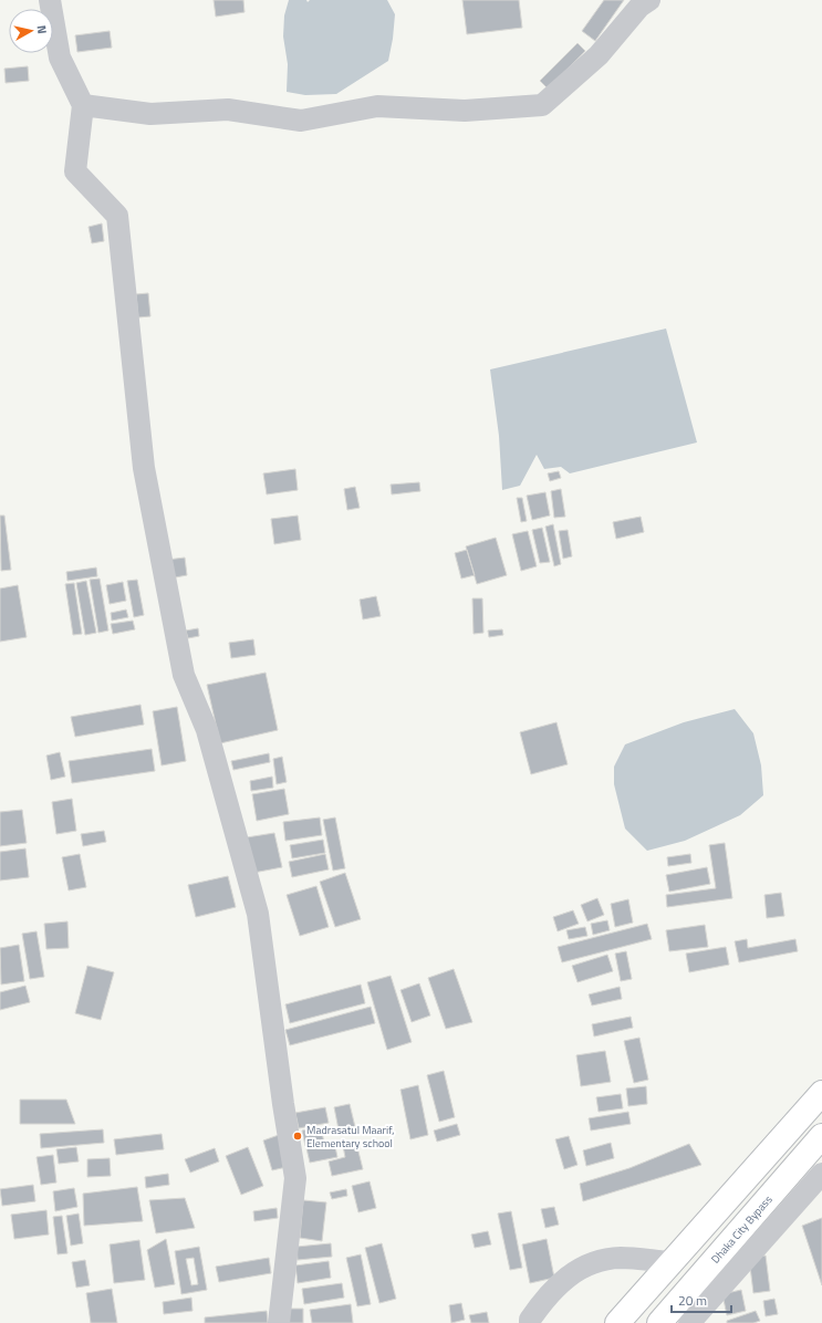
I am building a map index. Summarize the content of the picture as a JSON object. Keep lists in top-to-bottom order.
{
  "streets": {
    "highway": ["Dhaka City Bypass"]
  },
  "places": ["Madrasatul Maarif, Elementary school"],
  "scale_bar": "20 m",
  "north": "right"
}
